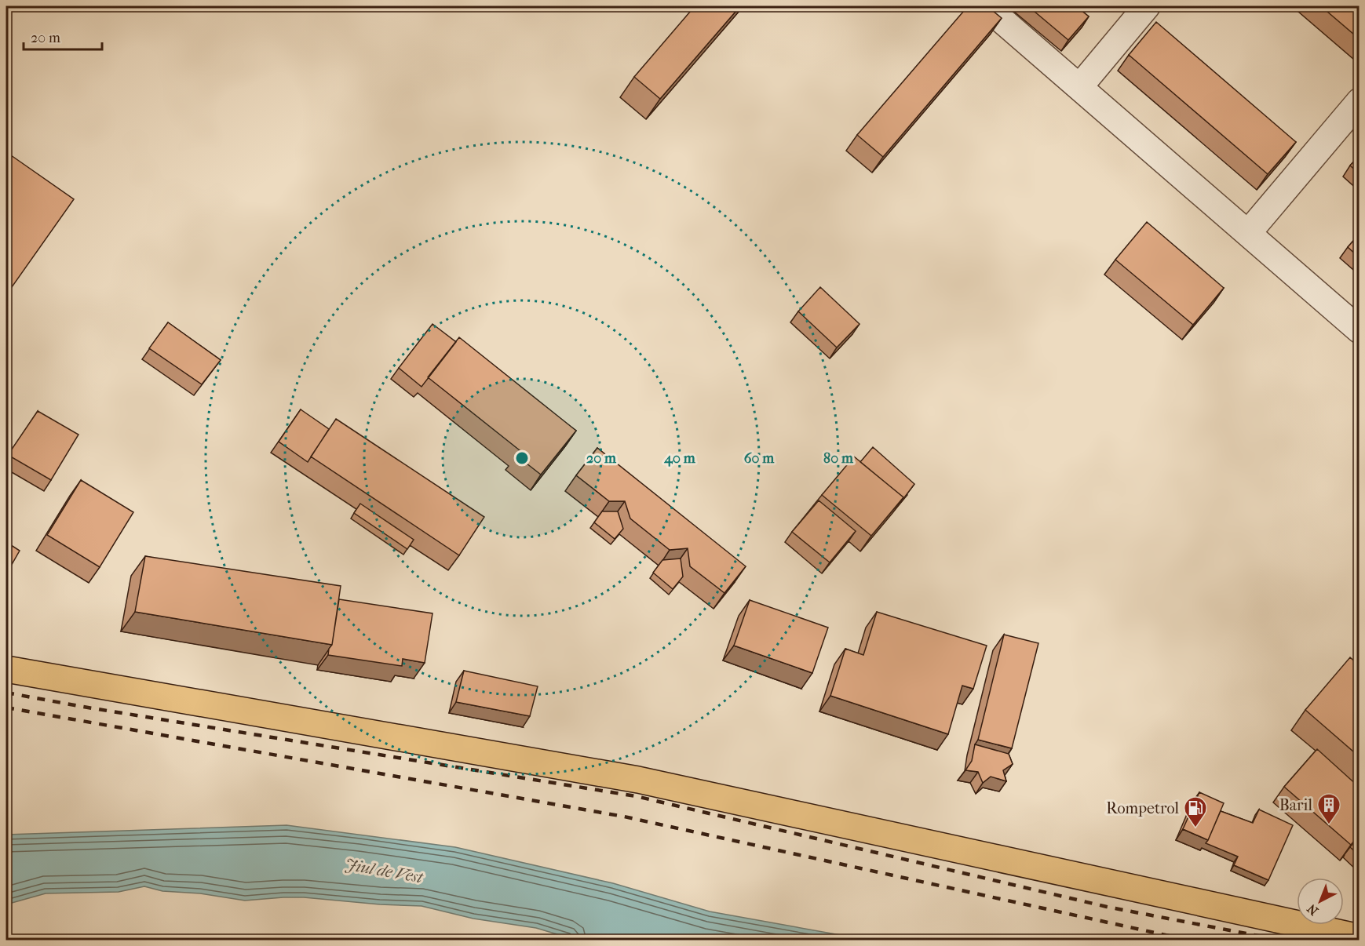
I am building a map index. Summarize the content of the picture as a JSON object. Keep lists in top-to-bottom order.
{
  "water": ["Jiul de Vest"],
  "places": {
    "building": ["Baril"],
    "fuel station": ["Rompetrol"]
  },
  "scale_bar": "20 m",
  "north": "bottom left",
  "rings": [
    "20 m",
    "40 m",
    "60 m",
    "80 m"
  ]
}
